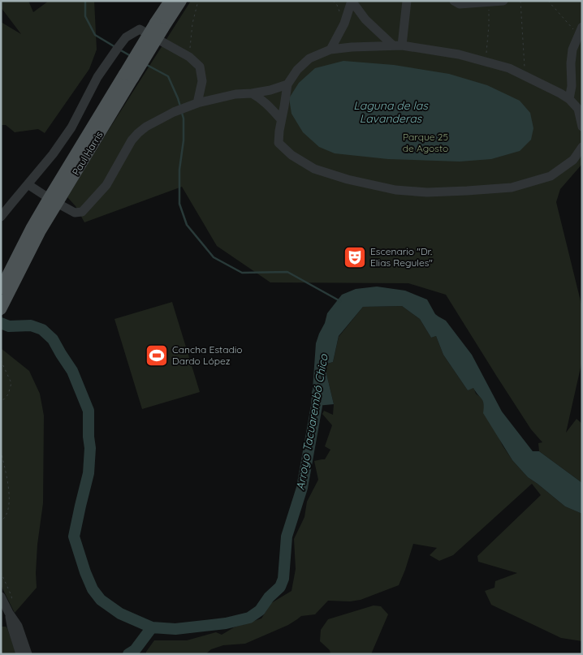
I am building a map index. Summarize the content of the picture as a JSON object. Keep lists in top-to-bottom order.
{
  "streets": {
    "main road": ["Paul Harris"]
  },
  "water": ["Laguna de las Lavanderas", "Arroyo Tacuarembó Chico"],
  "parks": ["Parque 25 de Agosto"],
  "places": {
    "theatre": ["Escenario \"Dr. Elias Regules\""],
    "sports": ["Cancha Estadio Dardo López"]
  }
}
